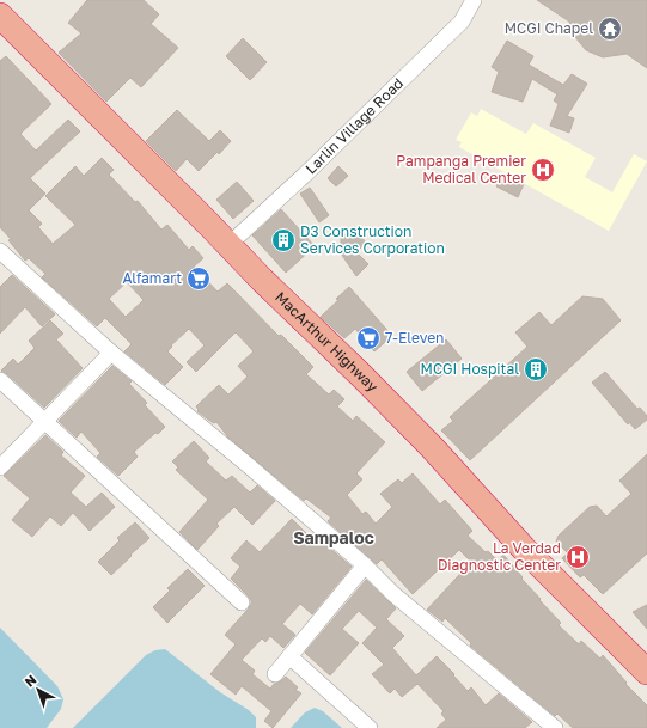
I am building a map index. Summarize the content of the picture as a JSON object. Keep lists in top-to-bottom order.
{
  "streets": {
    "highway": ["MacArthur Highway"],
    "street": ["Larlin Village Road"]
  },
  "crossings": [
    ["Larlin Village Road", "MacArthur Highway"]
  ],
  "districts": ["Sampaloc"],
  "places": {
    "temple": ["MCGI Chapel"],
    "hospital": ["Pampanga Premier Medical Center", "La Verdad Diagnostic Center"],
    "building": ["D3 Construction Services Corporation", "MCGI Hospital"],
    "supermarket": ["Alfamart", "7-Eleven"]
  },
  "north": "top left"
}
